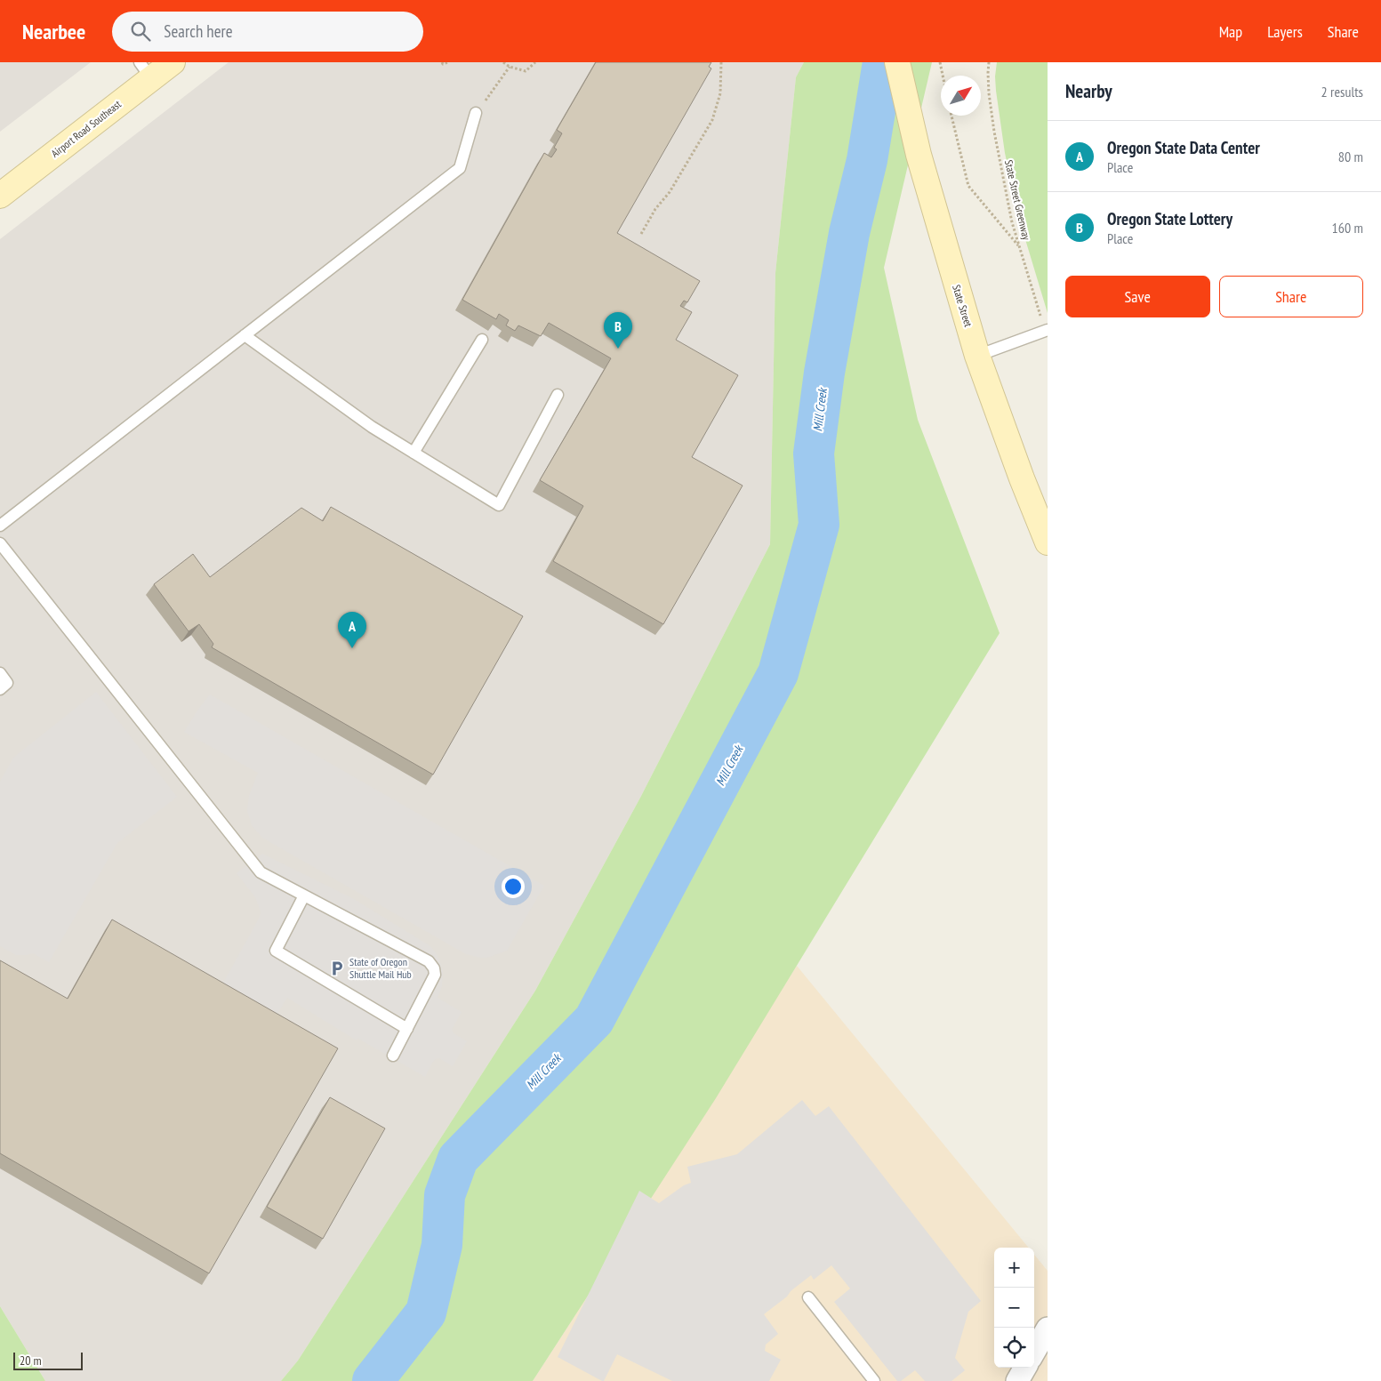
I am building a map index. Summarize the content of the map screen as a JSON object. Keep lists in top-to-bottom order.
{
  "streets": {
    "main road": ["Airport Road Southeast", "State Street"],
    "path": ["State Street Greenway"]
  },
  "water": ["Mill Creek"],
  "places": {
    "parking": ["State of Oregon Shuttle Mail Hub"]
  },
  "scale_bar": "20 m",
  "north": "top right",
  "page": {
    "header": "Nearbee",
    "search": "Search here",
    "nav": ["Map", "Layers", "Share"],
    "heading": ["Nearby", "2 results"],
    "list": [
      {
        "mark": "A",
        "name": "Oregon State Data Center",
        "note": "Place",
        "value": "80 m"
      },
      {
        "mark": "B",
        "name": "Oregon State Lottery",
        "note": "Place",
        "value": "160 m"
      }
    ],
    "buttons": ["Save", "Share"],
    "pins": ["B", "A"],
    "map_buttons": ["+", "−"],
    "scale": "20 m"
  }
}
